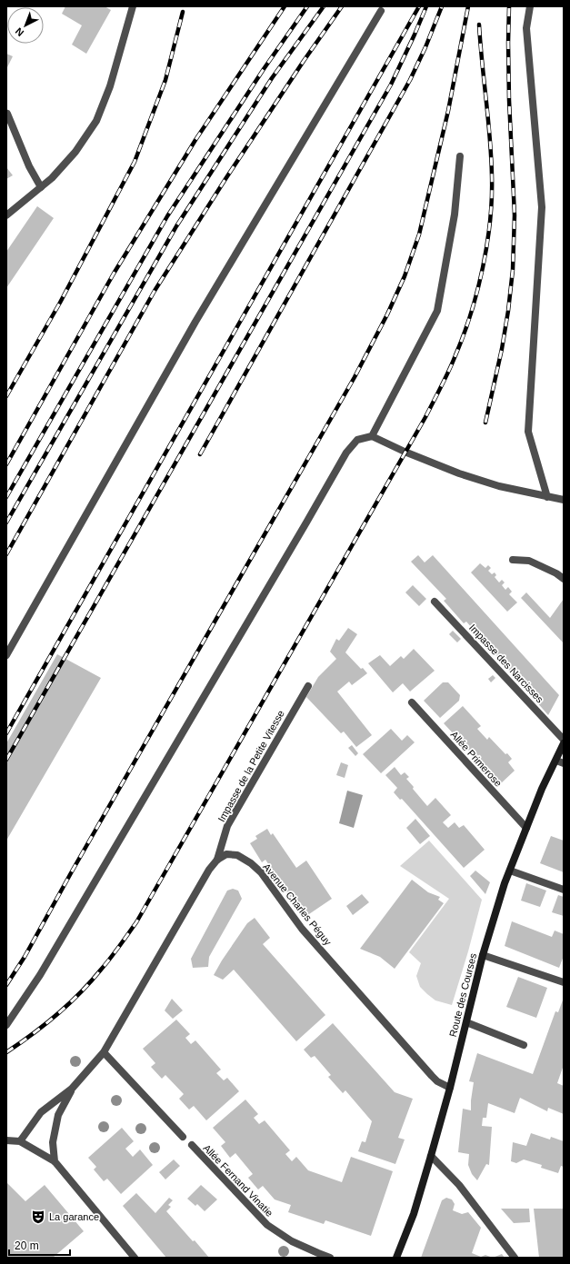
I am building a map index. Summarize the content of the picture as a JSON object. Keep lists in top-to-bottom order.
{
  "streets": {
    "street": [
      "Impasse des Narcisses",
      "Allée Primerose",
      "Impasse de la Petite Vitesse",
      "Avenue Charles Péguy",
      "Route des Courses",
      "Allée Fernand Vinatie"
    ]
  },
  "crossings": [
    ["Allée Primerose", "Route des Courses"],
    ["Impasse de la Petite Vitesse", "Avenue Charles Péguy"],
    ["Avenue Charles Péguy", "Route des Courses"]
  ],
  "places": {
    "theatre": ["La garance"]
  },
  "scale_bar": "20 m",
  "north": "bottom left"
}
